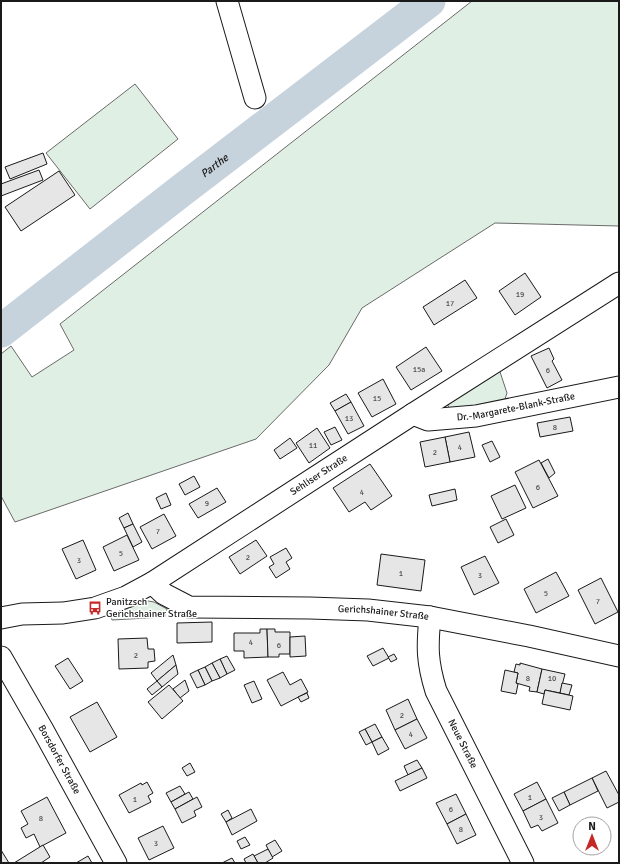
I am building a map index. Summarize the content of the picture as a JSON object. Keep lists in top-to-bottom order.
{
  "streets": {
    "street": [
      "Dr.-Margarete-Blank-Straße",
      "Sehliser Straße",
      "Gerichshainer Straße",
      "Neue Straße",
      "Borsdorfer Straße"
    ]
  },
  "crossings": [
    ["Dr.-Margarete-Blank-Straße", "Sehliser Straße"],
    ["Sehliser Straße", "Gerichshainer Straße"],
    ["Gerichshainer Straße", "Neue Straße"]
  ],
  "water": ["Parthe"],
  "places": {
    "bus stop": ["Panitzsch Gerichshainer Straße"]
  },
  "house_numbers": [
    "19",
    "17",
    "15a",
    "6",
    "15",
    "13",
    "8",
    "11",
    "4",
    "2",
    "6",
    "4",
    "9",
    "7",
    "5",
    "2",
    "3",
    "1",
    "3",
    "5",
    "7",
    "4",
    "6",
    "2",
    "8",
    "10",
    "2",
    "4",
    "1",
    "1",
    "6",
    "3",
    "8",
    "8",
    "3"
  ],
  "north": "top"
}
